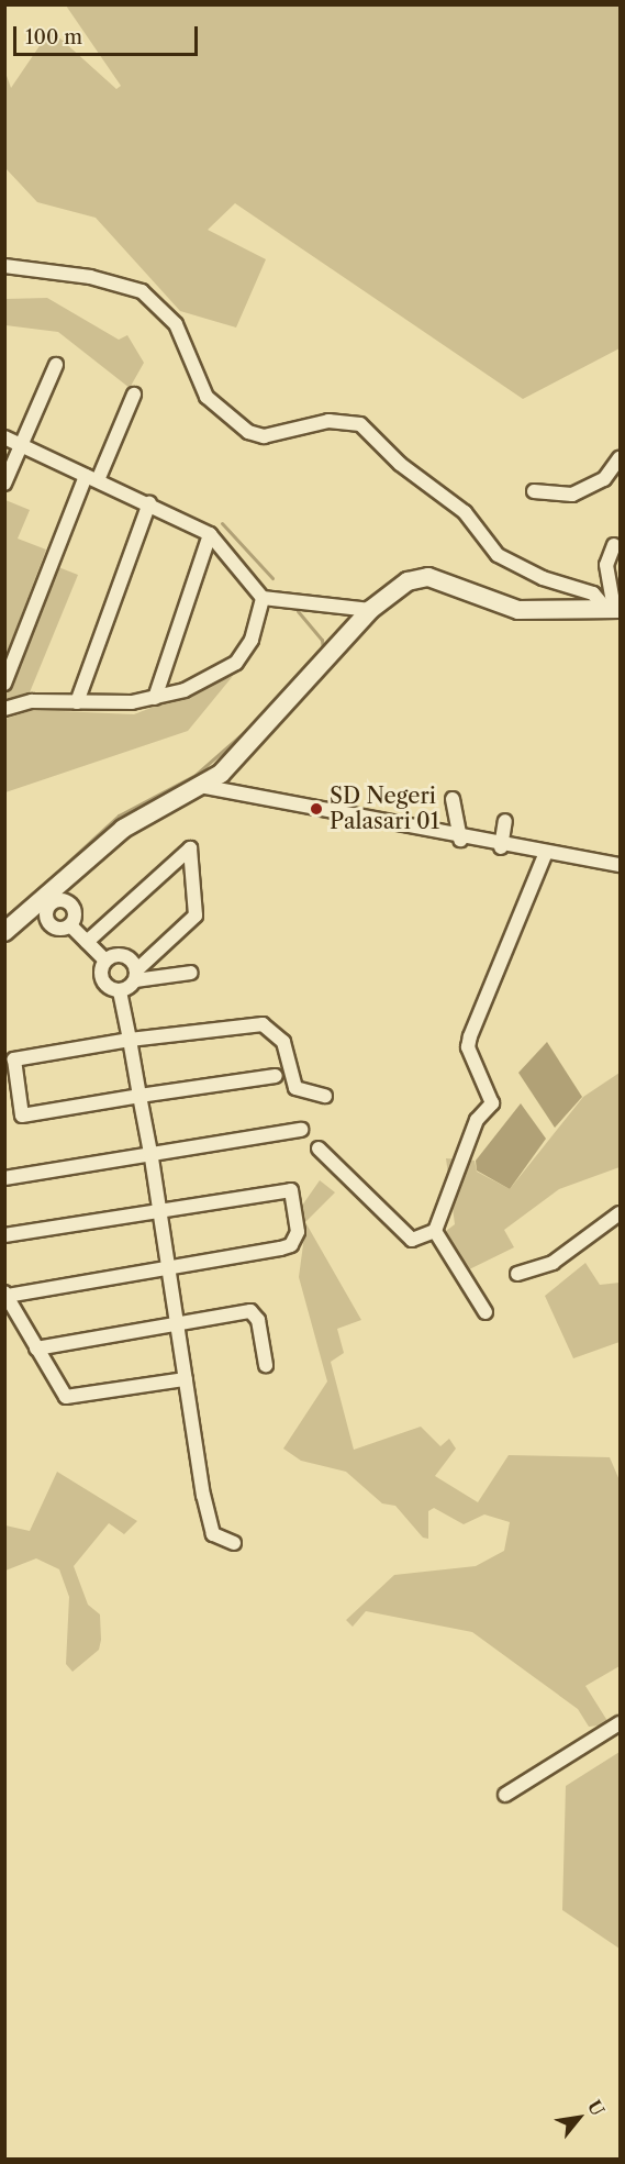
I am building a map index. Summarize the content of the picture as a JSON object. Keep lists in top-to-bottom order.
{
  "places": ["SD Negeri Palasari 01"],
  "scale_bar": "100 m",
  "north": "top right"
}
